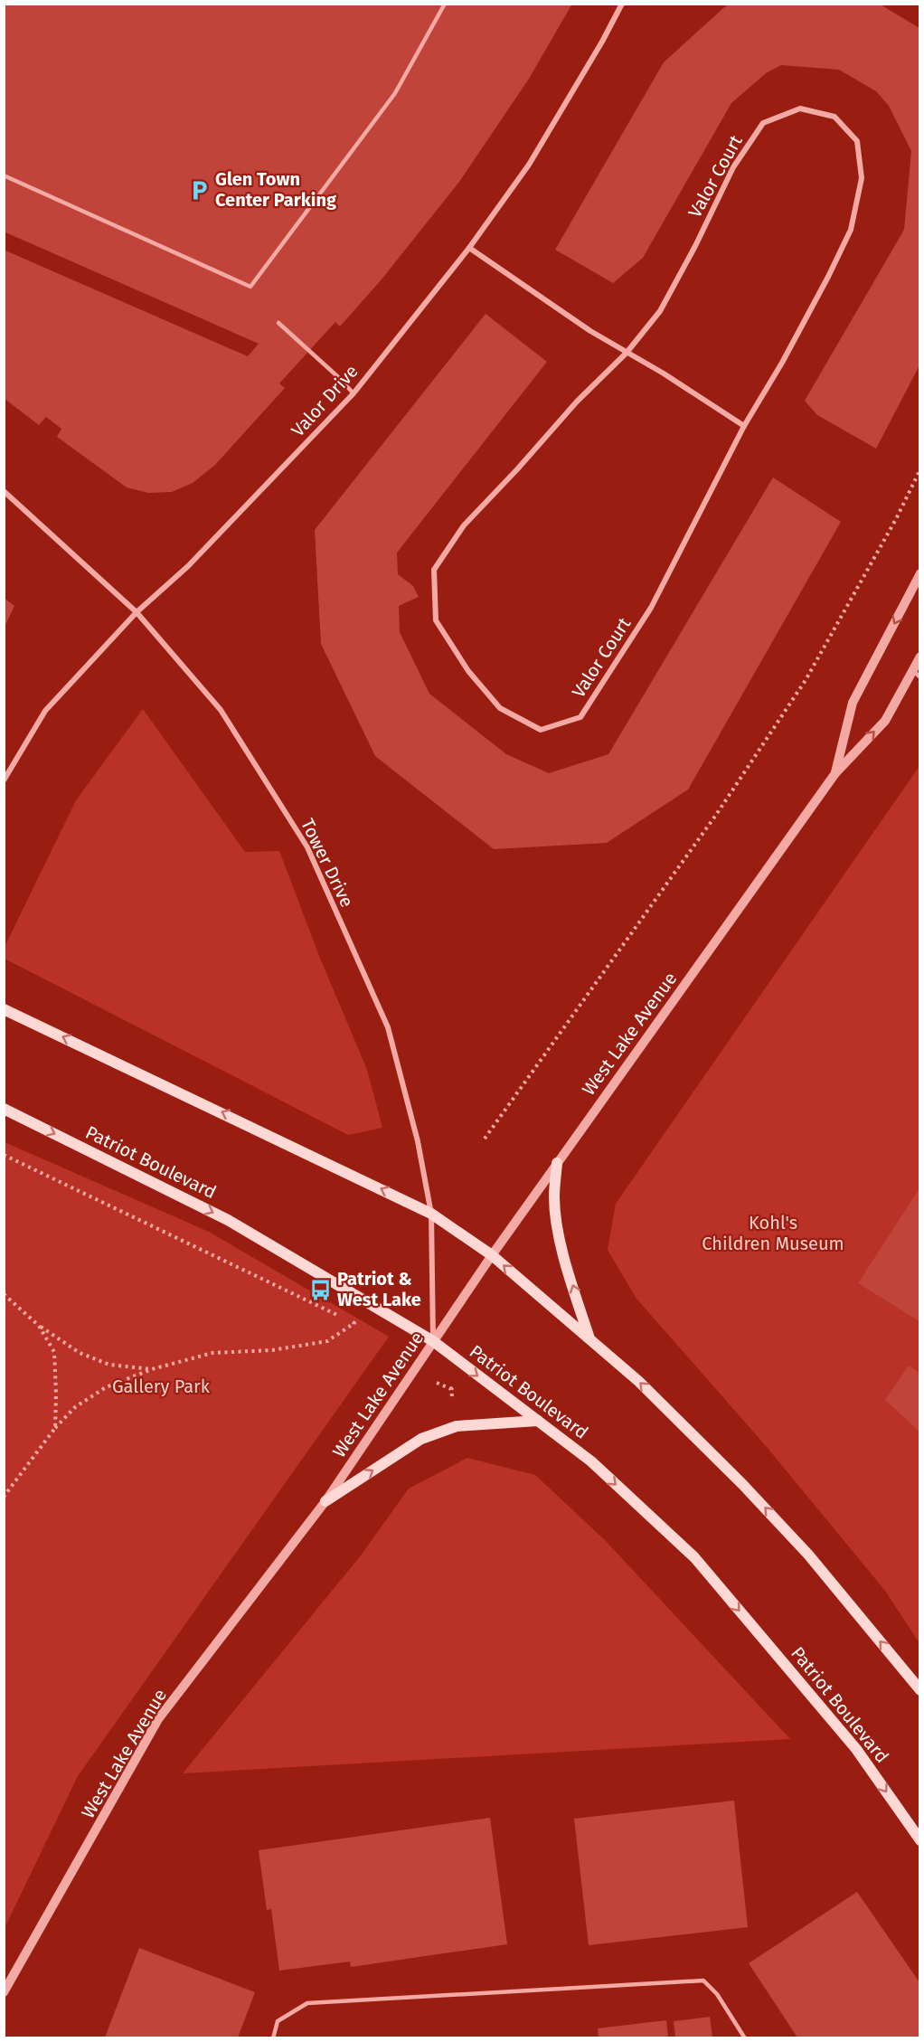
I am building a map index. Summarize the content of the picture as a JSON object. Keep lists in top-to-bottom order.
{
  "streets": {
    "main road": ["Patriot Boulevard"],
    "street": [
      "Valor Court",
      "Valor Drive",
      "Tower Drive",
      "West Lake Avenue"
    ]
  },
  "crossings": [
    ["Valor Drive", "Tower Drive"],
    ["Tower Drive", "West Lake Avenue"],
    ["Tower Drive", "Patriot Boulevard"],
    ["West Lake Avenue", "Patriot Boulevard"]
  ],
  "parks": ["Kohl's Children Museum", "Gallery Park"],
  "places": {
    "parking": ["Glen Town Center Parking"],
    "bus stop": ["Patriot & West Lake"]
  }
}
